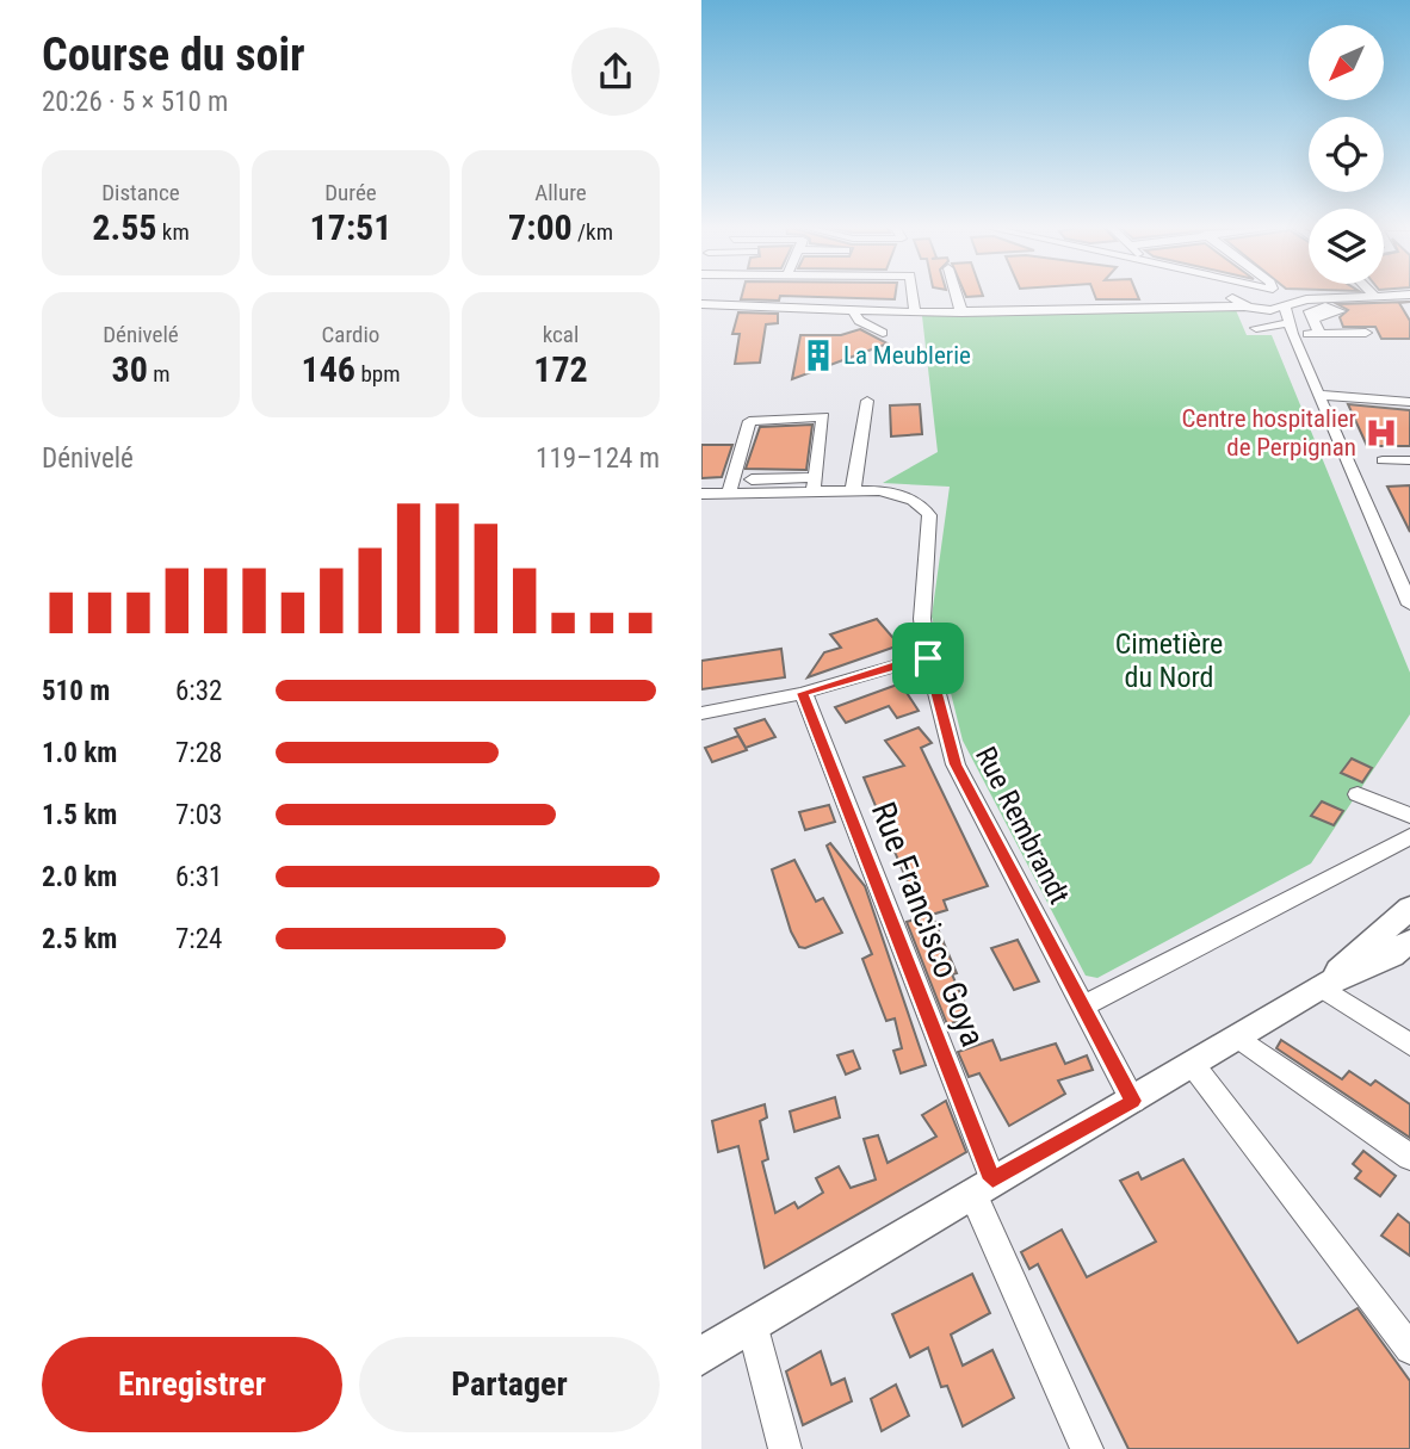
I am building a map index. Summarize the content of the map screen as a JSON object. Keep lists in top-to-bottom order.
{
  "streets": {
    "street": ["Rue Rembrandt", "Rue Francisco Goya"]
  },
  "parks": ["Cimetière du Nord"],
  "places": {
    "building": ["La Meublerie"],
    "hospital": ["Centre hospitalier de Perpignan"]
  },
  "north": "bottom left",
  "page": {
    "heading": ["Course du soir", "20:26 · 5 × 510 m"],
    "stats": [
      ["Distance", "2.55 km"],
      ["Durée", "17:51"],
      ["Allure", "7:00 /km"],
      ["Dénivelé", "30 m"],
      ["Cardio", "146 bpm"],
      ["kcal", "172"]
    ],
    "chart": ["Dénivelé", "119–124 m"],
    "list": [
      {
        "name": "510 m",
        "note": "6:32"
      },
      {
        "name": "1.0 km",
        "note": "7:28"
      },
      {
        "name": "1.5 km",
        "note": "7:03"
      },
      {
        "name": "2.0 km",
        "note": "6:31"
      },
      {
        "name": "2.5 km",
        "note": "7:24"
      }
    ],
    "buttons": ["Enregistrer", "Partager"]
  }
}
